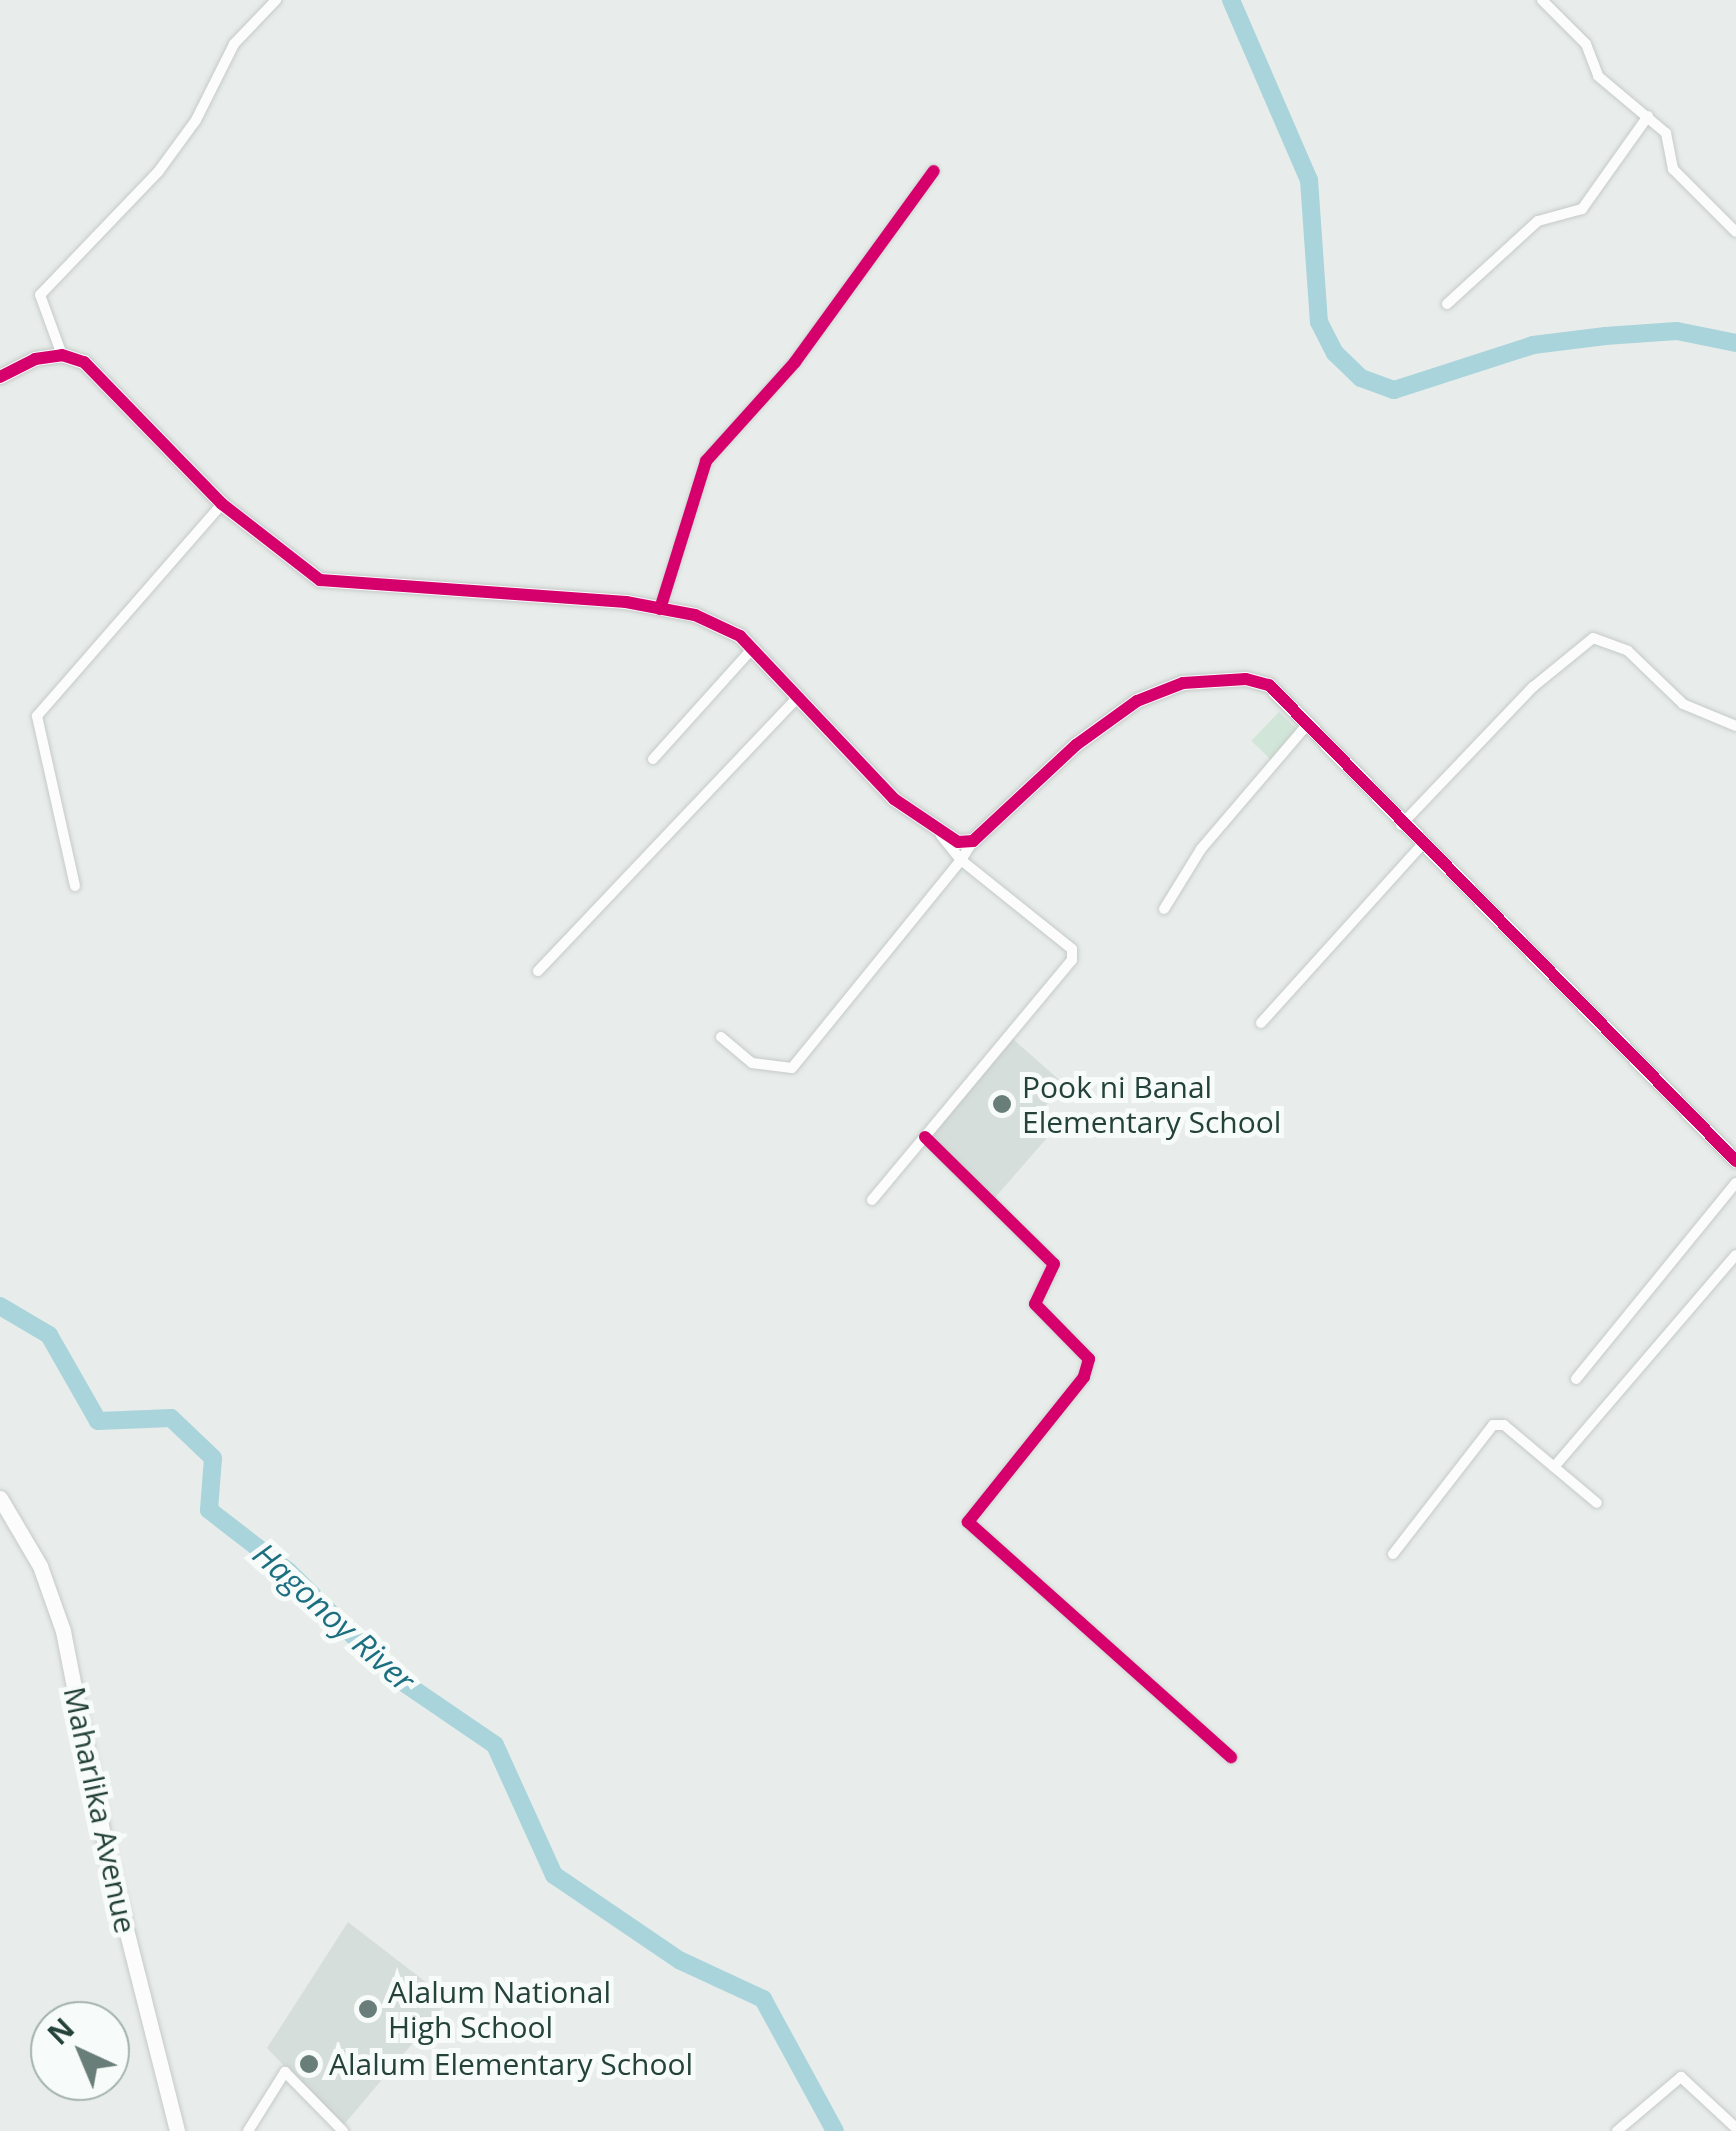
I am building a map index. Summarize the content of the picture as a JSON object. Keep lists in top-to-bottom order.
{
  "streets": {
    "main road": ["Maharlika Avenue"]
  },
  "water": ["Hagonoy River"],
  "places": ["Pook ni Banal Elementary School", "Alalum National High School", "Alalum Elementary School"],
  "north": "top left"
}
